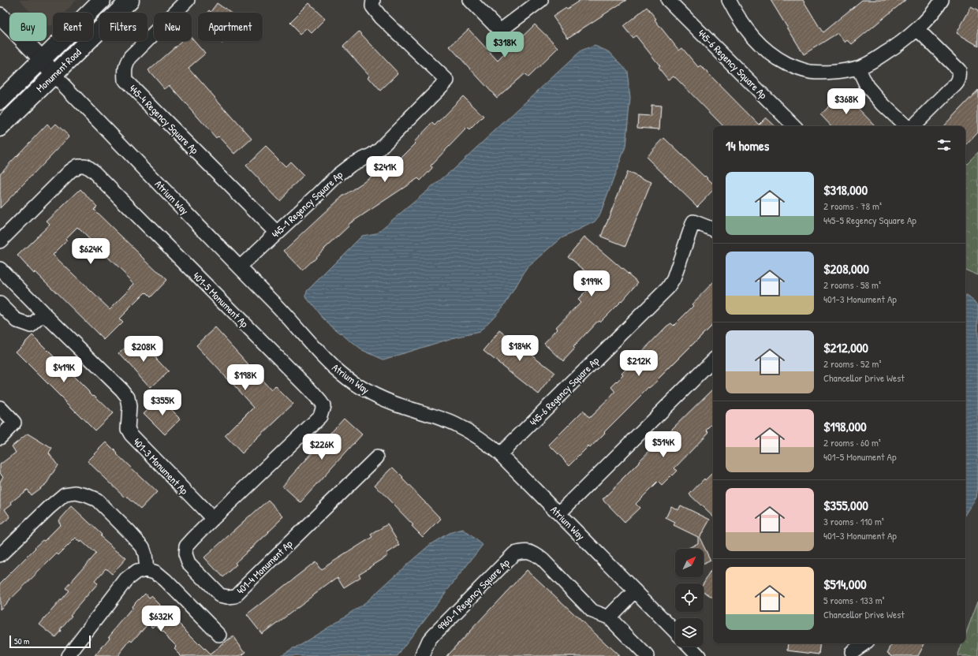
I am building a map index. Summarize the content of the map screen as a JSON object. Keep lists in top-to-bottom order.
{
  "streets": {
    "main road": ["Monument Road"],
    "street": [
      "445-6 Regency Square Ap",
      "445-4 Regency Square Ap",
      "Atrium Way",
      "445-1 Regency Square Ap",
      "401-5 Monument Ap",
      "401-3 Monument Ap",
      "401-4 Monument Ap",
      "9960-1 Regency Square Ap"
    ]
  },
  "crossings": [
    ["445-6 Regency Square Ap", "Atrium Way"],
    ["Monument Road", "Atrium Way"],
    ["445-4 Regency Square Ap", "445-1 Regency Square Ap"],
    ["Atrium Way", "445-1 Regency Square Ap"],
    ["401-5 Monument Ap", "401-3 Monument Ap"],
    ["401-5 Monument Ap", "401-4 Monument Ap"],
    ["401-3 Monument Ap", "401-4 Monument Ap"]
  ],
  "scale_bar": "50 m",
  "north": "top right",
  "page": {
    "chip": [
      "Buy",
      "Rent",
      "Filters",
      "New",
      "Apartment"
    ],
    "price": [
      "$318K",
      "$368K",
      "$241K",
      "$624K",
      "$199K",
      "$184K",
      "$208K",
      "$212K",
      "$419K",
      "$198K",
      "$355K",
      "$514K",
      "$226K",
      "$632K"
    ],
    "heading": "14 homes",
    "list": [
      {
        "name": "$318,000",
        "note": "2 rooms · 78 m² · 445-5 Regency Square Ap"
      },
      {
        "name": "$208,000",
        "note": "2 rooms · 58 m² · 401-3 Monument Ap"
      },
      {
        "name": "$212,000",
        "note": "2 rooms · 52 m² · Chancellor Drive West"
      },
      {
        "name": "$198,000",
        "note": "2 rooms · 60 m² · 401-5 Monument Ap"
      },
      {
        "name": "$355,000",
        "note": "3 rooms · 110 m² · 401-3 Monument Ap"
      },
      {
        "name": "$514,000",
        "note": "5 rooms · 133 m² · Chancellor Drive West"
      }
    ],
    "scale": "50 m"
  }
}
